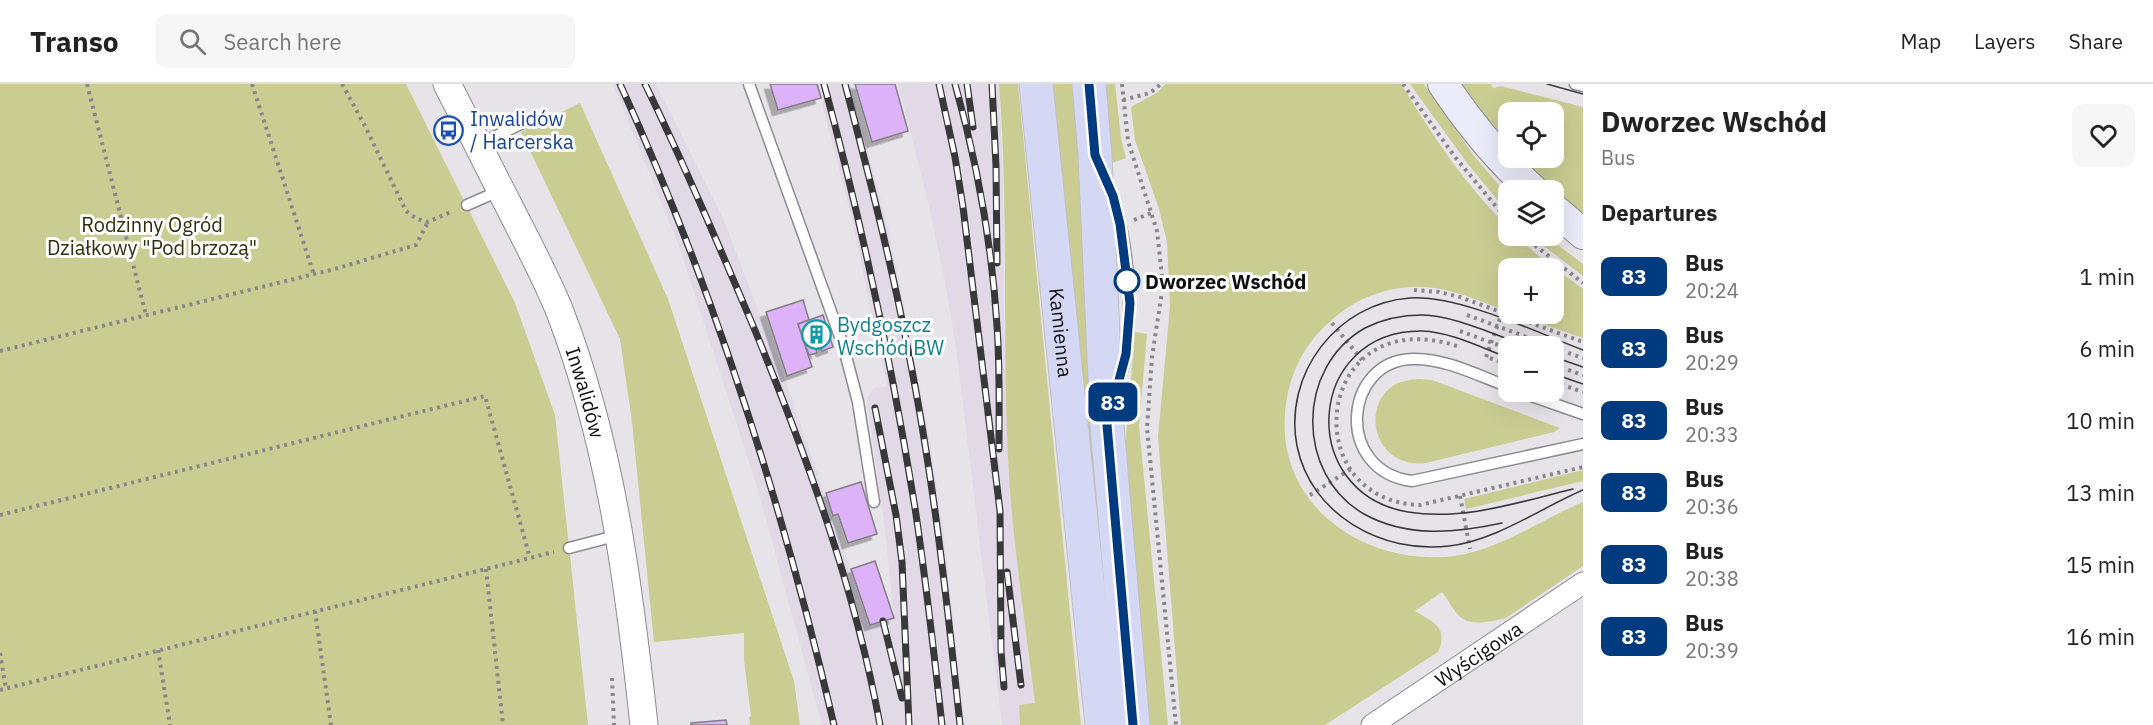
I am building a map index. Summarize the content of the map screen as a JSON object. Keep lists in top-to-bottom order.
{
  "streets": {
    "main road": ["Kamienna"],
    "street": ["Inwalidów", "Wyścigowa"]
  },
  "parks": ["Rodzinny Ogród Działkowy \"Pod brzozą\""],
  "places": {
    "bus stop": ["Inwalidów / Harcerska"],
    "other": ["Dworzec Wschód"],
    "building": ["Bydgoszcz Wschód BW"]
  },
  "lines": ["bus line 83"],
  "page": {
    "header": "Transo",
    "search": "Search here",
    "nav": ["Map", "Layers", "Share"],
    "on_map": "83",
    "heading": [
      ["Dworzec Wschód", "Bus"],
      "Departures"
    ],
    "map_buttons": ["+", "−"],
    "list": [
      {
        "mark": "83",
        "name": "Bus",
        "note": "20:24",
        "value": "1 min"
      },
      {
        "mark": "83",
        "name": "Bus",
        "note": "20:29",
        "value": "6 min"
      },
      {
        "mark": "83",
        "name": "Bus",
        "note": "20:33",
        "value": "10 min"
      },
      {
        "mark": "83",
        "name": "Bus",
        "note": "20:36",
        "value": "13 min"
      },
      {
        "mark": "83",
        "name": "Bus",
        "note": "20:38",
        "value": "15 min"
      },
      {
        "mark": "83",
        "name": "Bus",
        "note": "20:39",
        "value": "16 min"
      }
    ]
  }
}
